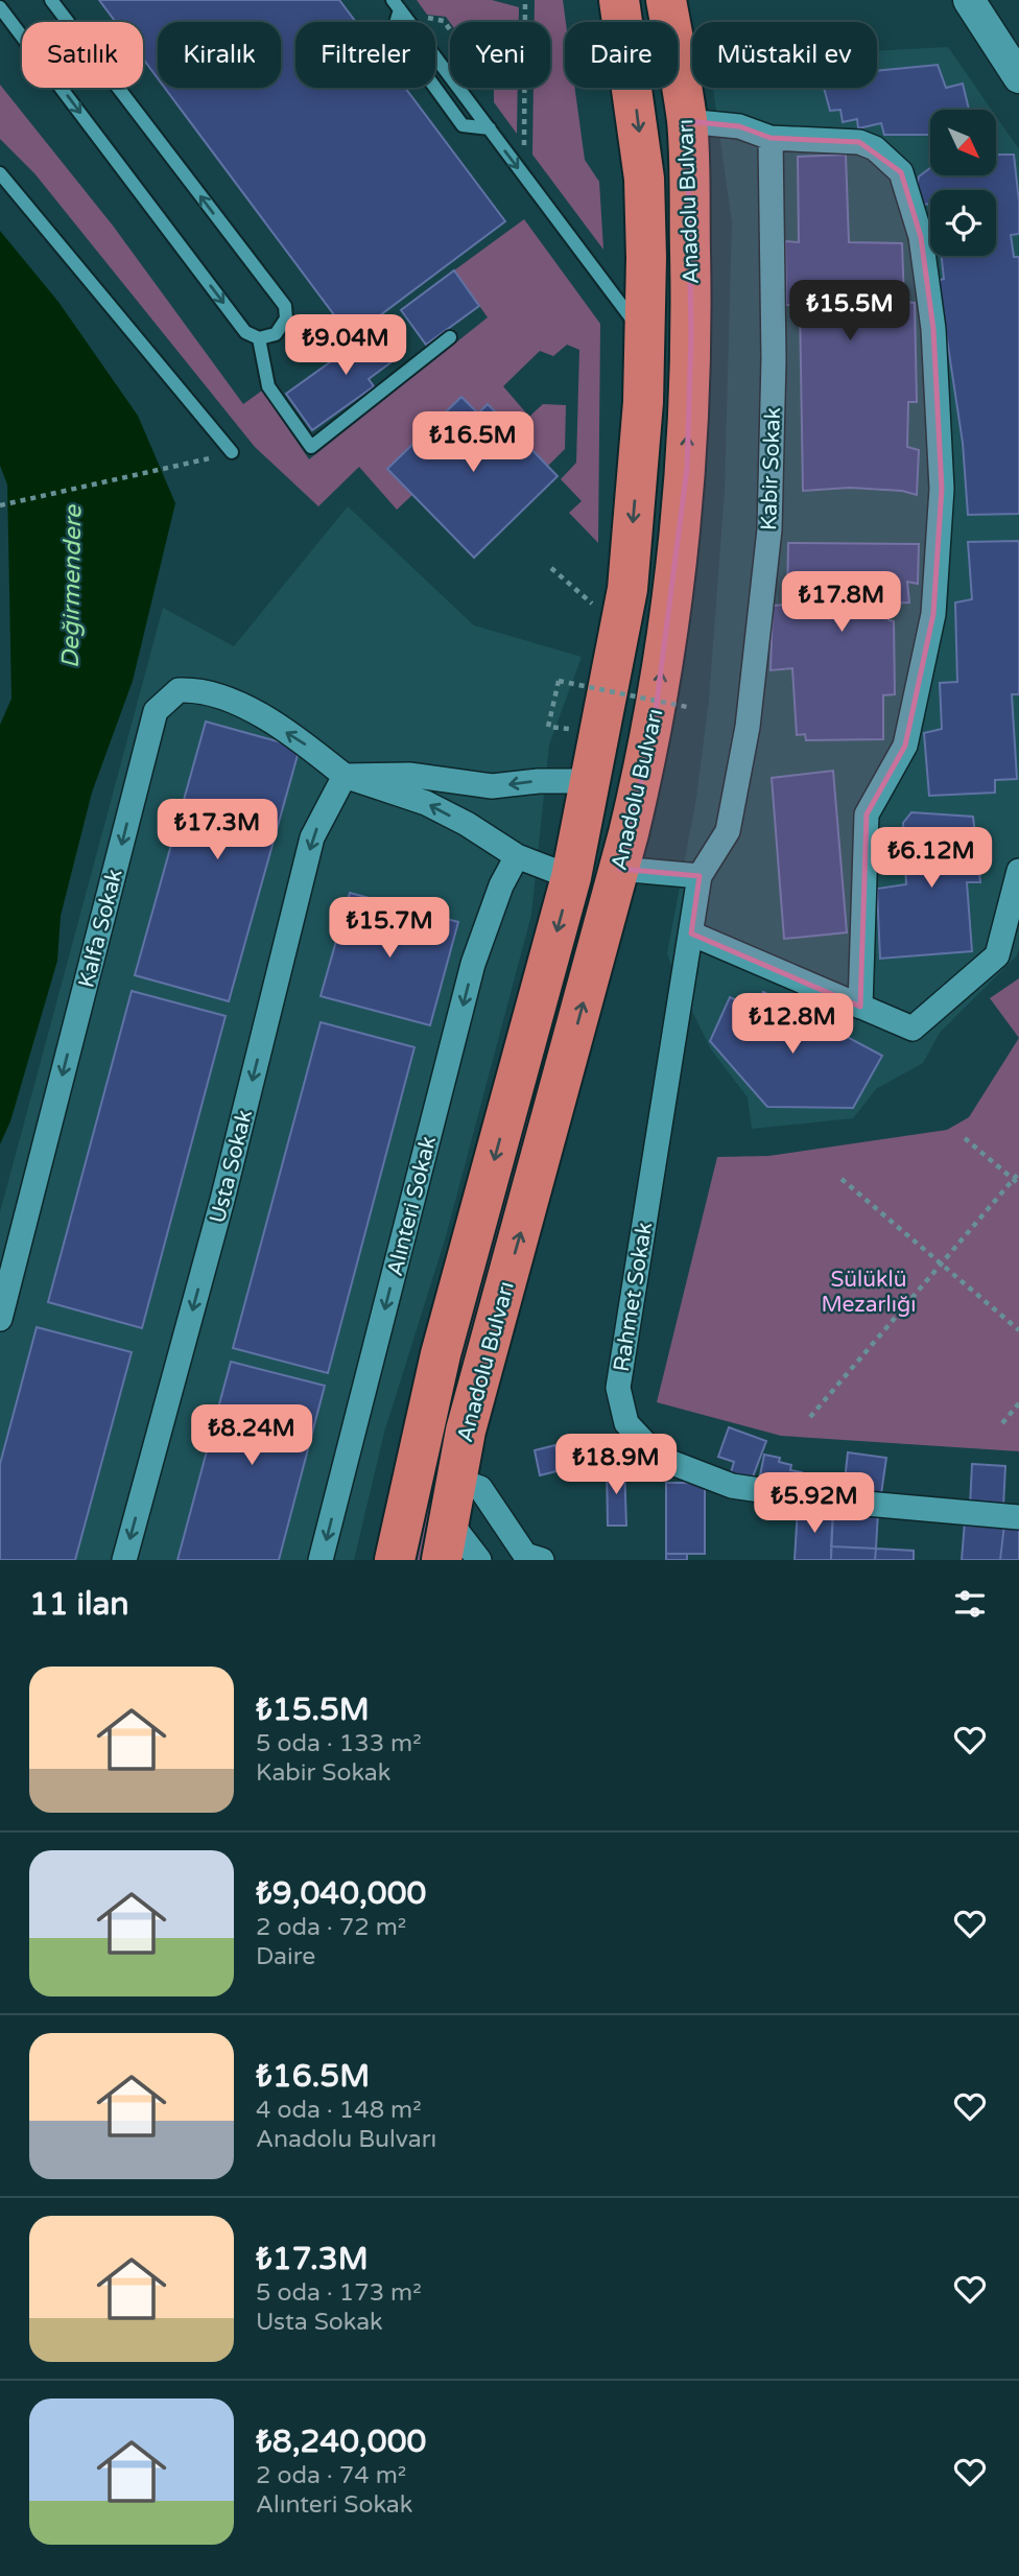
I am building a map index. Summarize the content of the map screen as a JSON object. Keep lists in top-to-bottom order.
{
  "streets": {
    "highway": ["Anadolu Bulvarı"],
    "street": [
      "Kabir Sokak",
      "Kalfa Sokak",
      "Usta Sokak",
      "Alınteri Sokak",
      "Rahmet Sokak"
    ]
  },
  "crossings": [
    ["Anadolu Bulvarı", "Kalfa Sokak"],
    ["Kabir Sokak", "Rahmet Sokak"],
    ["Kalfa Sokak", "Usta Sokak"],
    ["Kalfa Sokak", "Alınteri Sokak"]
  ],
  "one_way": ["Usta Sokak", "Alınteri Sokak"],
  "water": ["Değirmendere"],
  "parks": ["Sülüklü Mezarlığı"],
  "north": "bottom right",
  "page": {
    "chip": [
      "Satılık",
      "Kiralık",
      "Filtreler",
      "Yeni",
      "Daire",
      "Müstakil ev"
    ],
    "price": [
      "₺15.5M",
      "₺9.04M",
      "₺16.5M",
      "₺17.8M",
      "₺17.3M",
      "₺6.12M",
      "₺15.7M",
      "₺12.8M",
      "₺8.24M",
      "₺18.9M",
      "₺5.92M"
    ],
    "heading": "11 ilan",
    "list": [
      {
        "name": "₺15.5M",
        "note": "5 oda · 133 m² · Kabir Sokak"
      },
      {
        "name": "₺9,040,000",
        "note": "2 oda · 72 m² · Daire"
      },
      {
        "name": "₺16.5M",
        "note": "4 oda · 148 m² · Anadolu Bulvarı"
      },
      {
        "name": "₺17.3M",
        "note": "5 oda · 173 m² · Usta Sokak"
      },
      {
        "name": "₺8,240,000",
        "note": "2 oda · 74 m² · Alınteri Sokak"
      }
    ]
  }
}
